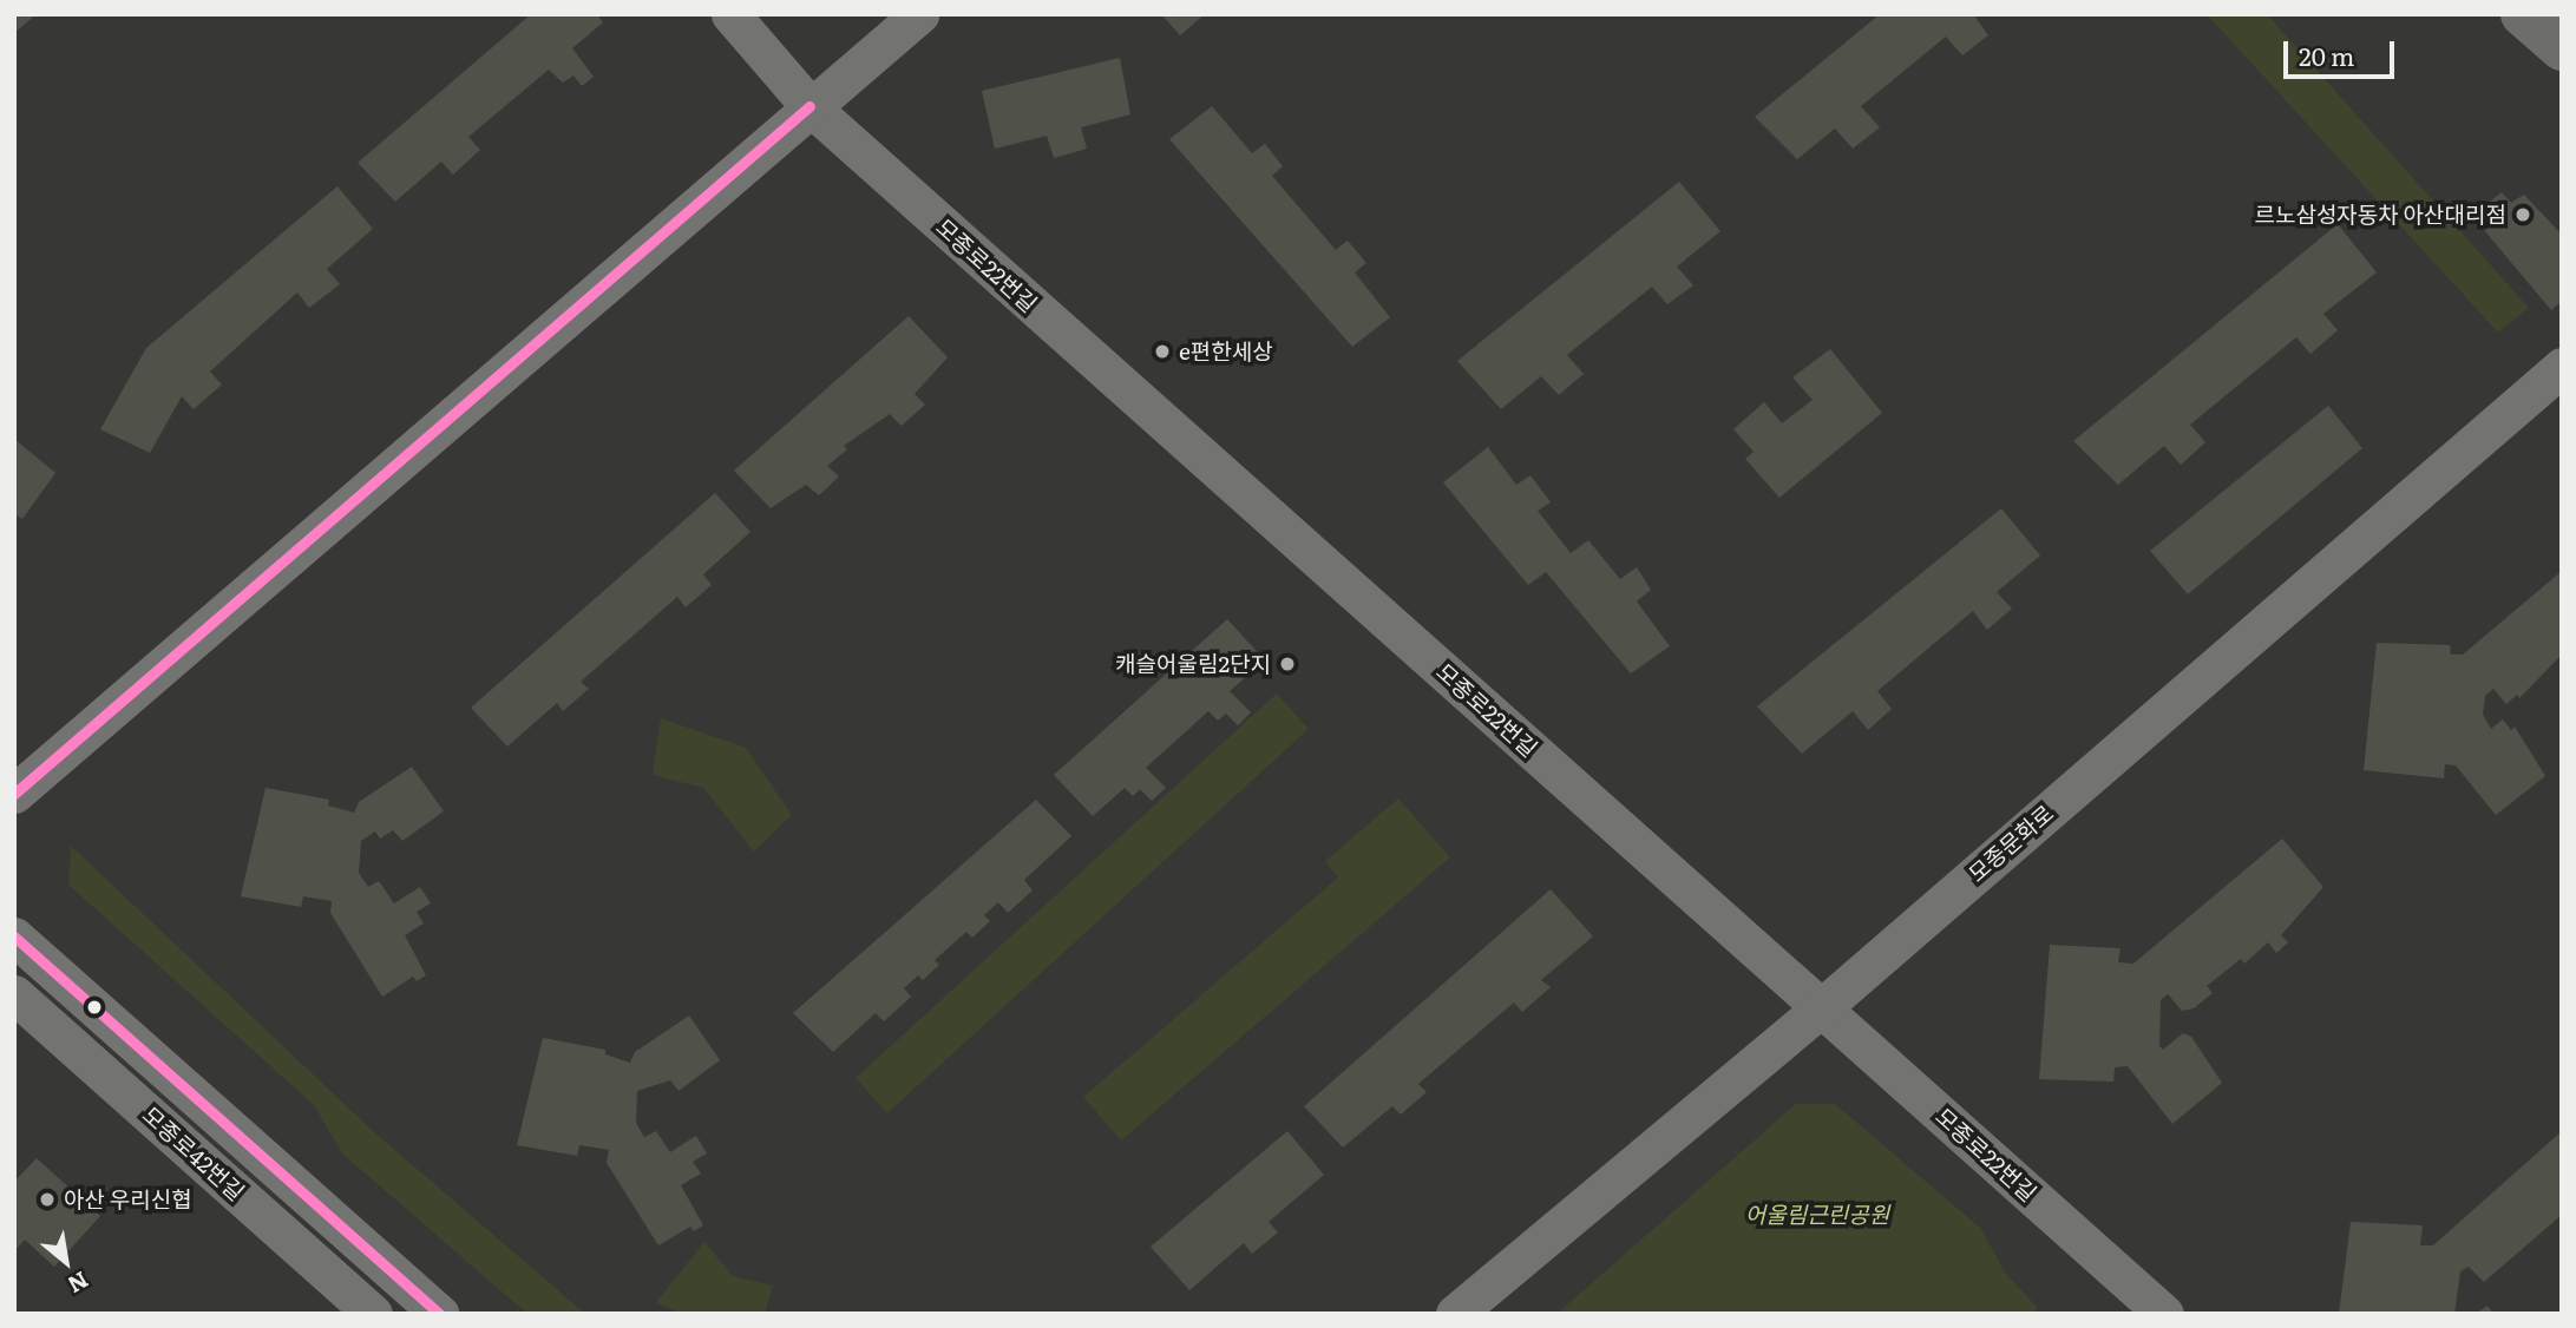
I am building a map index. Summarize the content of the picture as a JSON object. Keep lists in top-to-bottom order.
{
  "streets": {
    "street": ["모종로22번길", "모종문화로", "모종로42번길"]
  },
  "crossings": [
    ["모종로22번길", "모종문화로"]
  ],
  "parks": ["어울림근린공원"],
  "places": [
    "르노삼성자동차 아산대리점",
    "e편한세상",
    "캐슬어울림2단지",
    "아산 우리신협"
  ],
  "scale_bar": "20 m",
  "north": "bottom right"
}
